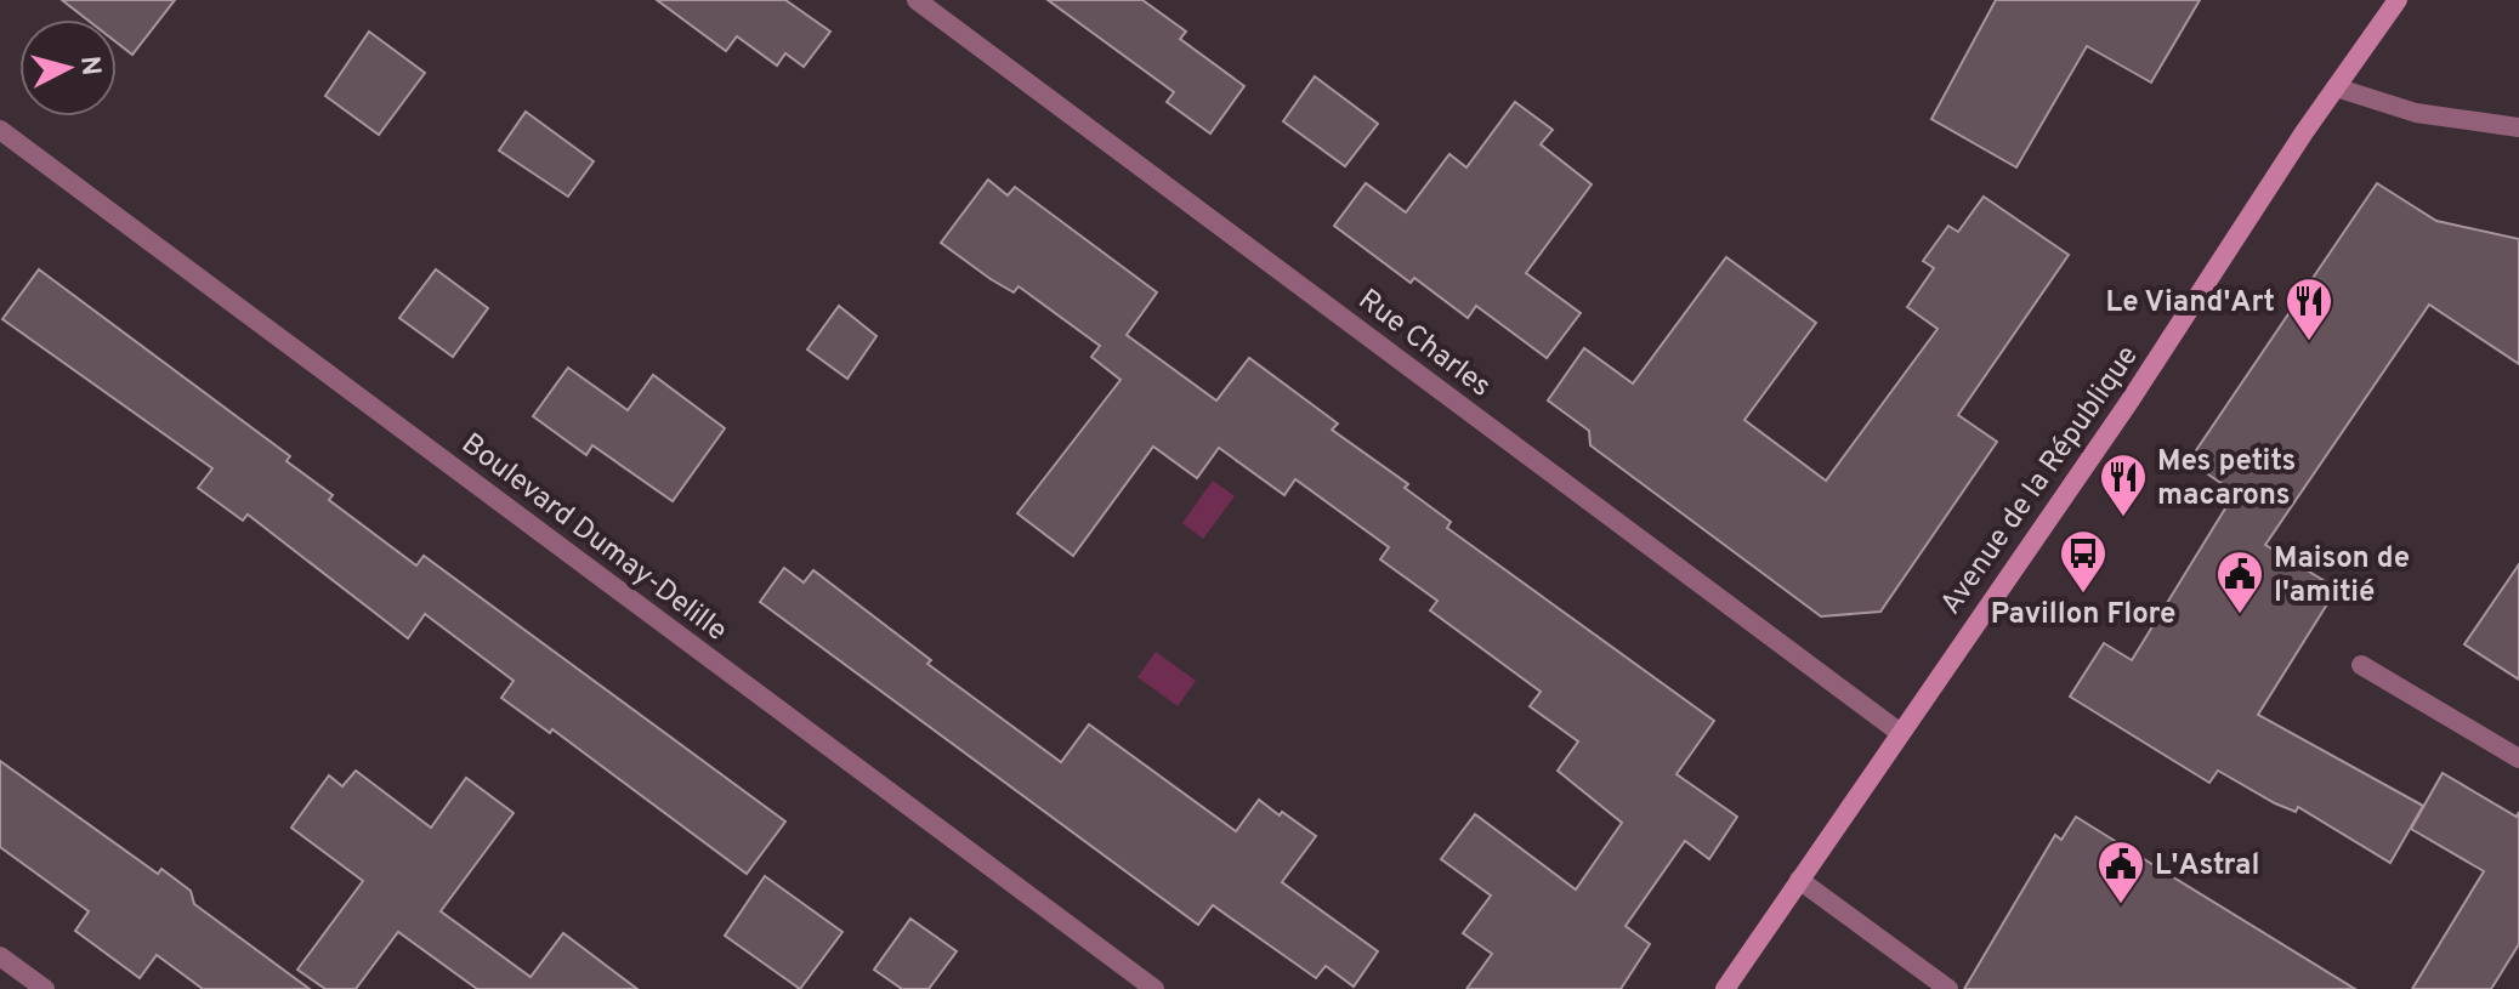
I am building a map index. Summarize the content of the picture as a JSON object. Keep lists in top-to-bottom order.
{
  "streets": {
    "main road": ["Avenue de la République"],
    "street": ["Rue Charles", "Boulevard Dumay-Delille"]
  },
  "crossings": [
    ["Rue Charles", "Avenue de la République"]
  ],
  "places": {
    "restaurant": ["Le Viand'Art", "Mes petits macarons"],
    "bus stop": ["Pavillon Flore"],
    "public building": ["Maison de l'amitié", "L'Astral"]
  },
  "north": "right"
}
